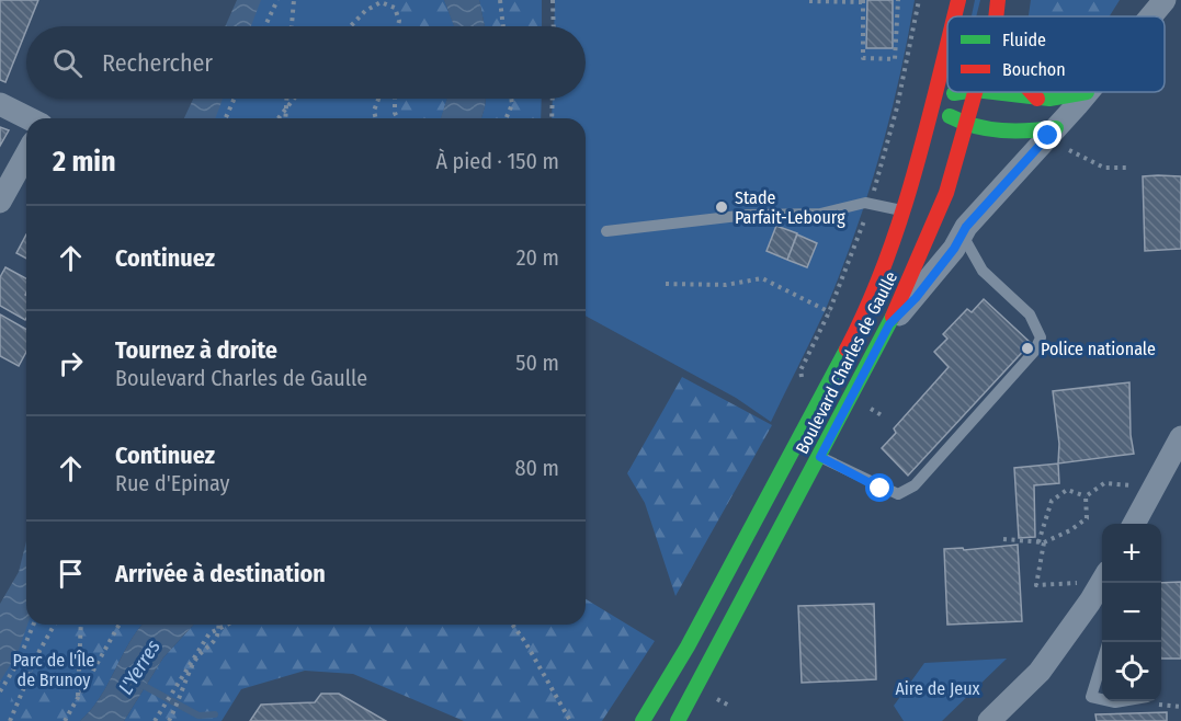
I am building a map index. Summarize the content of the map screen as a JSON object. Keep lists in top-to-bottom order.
{
  "streets": {
    "main road": ["Boulevard Charles de Gaulle"]
  },
  "water": ["L'Yerres"],
  "parks": ["Parc de l'Île de Brunoy", "Aire de Jeux"],
  "places": ["Stade Parfait-Lebourg", "Police nationale"],
  "legend": ["Fluide", "Bouchon"],
  "page": {
    "search": "Rechercher",
    "heading": ["2 min", "À pied · 150 m"],
    "list": [
      ["Continuez", "20 m"],
      ["Tournez à droite", "Boulevard Charles de Gaulle", "50 m"],
      ["Continuez", "Rue d'Epinay", "80 m"],
      "Arrivée à destination"
    ],
    "map_buttons": ["+", "−"]
  }
}
